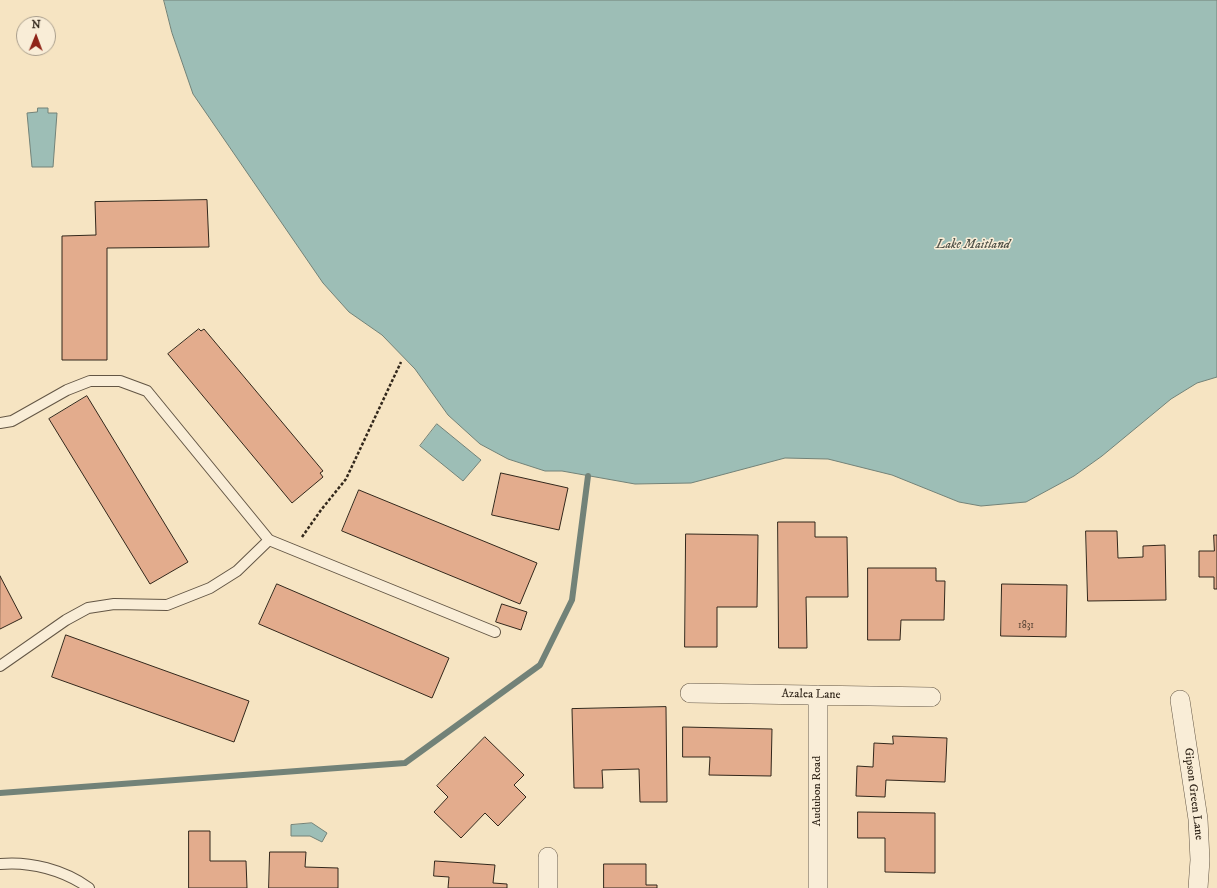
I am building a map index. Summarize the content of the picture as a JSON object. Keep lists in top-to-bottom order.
{
  "streets": {
    "street": ["Azalea Lane", "Audubon Road", "Gipson Green Lane"]
  },
  "crossings": [
    ["Azalea Lane", "Audubon Road"]
  ],
  "water": ["Lake Maitland"],
  "house_numbers": ["1831"],
  "north": "top"
}
